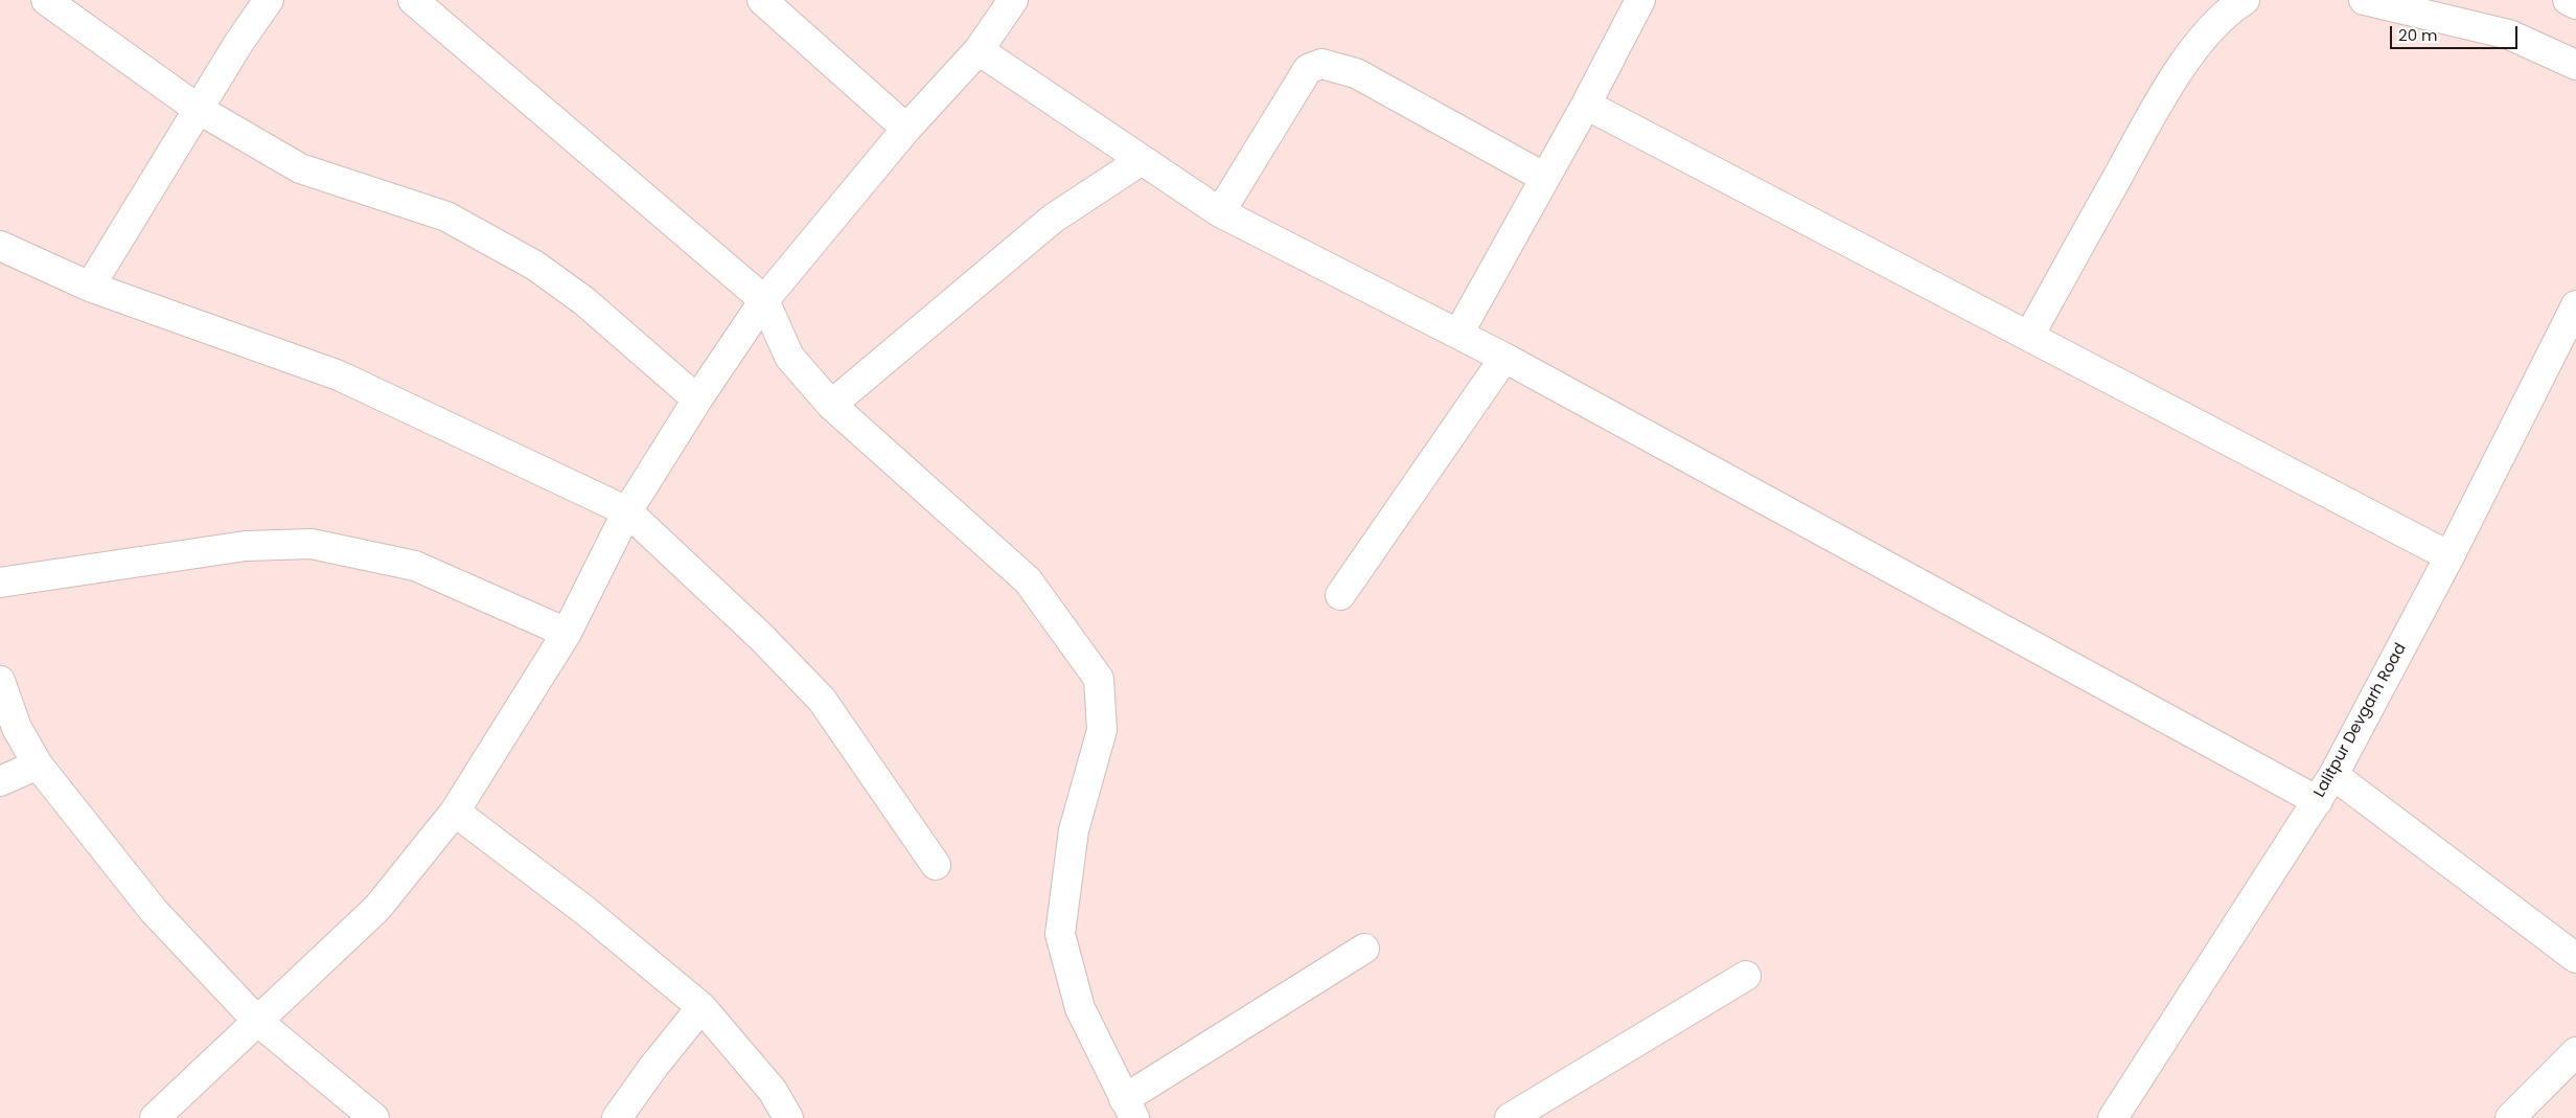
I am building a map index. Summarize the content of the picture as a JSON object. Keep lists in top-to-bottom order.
{
  "streets": {
    "street": ["Lalitpur Devgarh Road"]
  },
  "scale_bar": "20 m"
}
